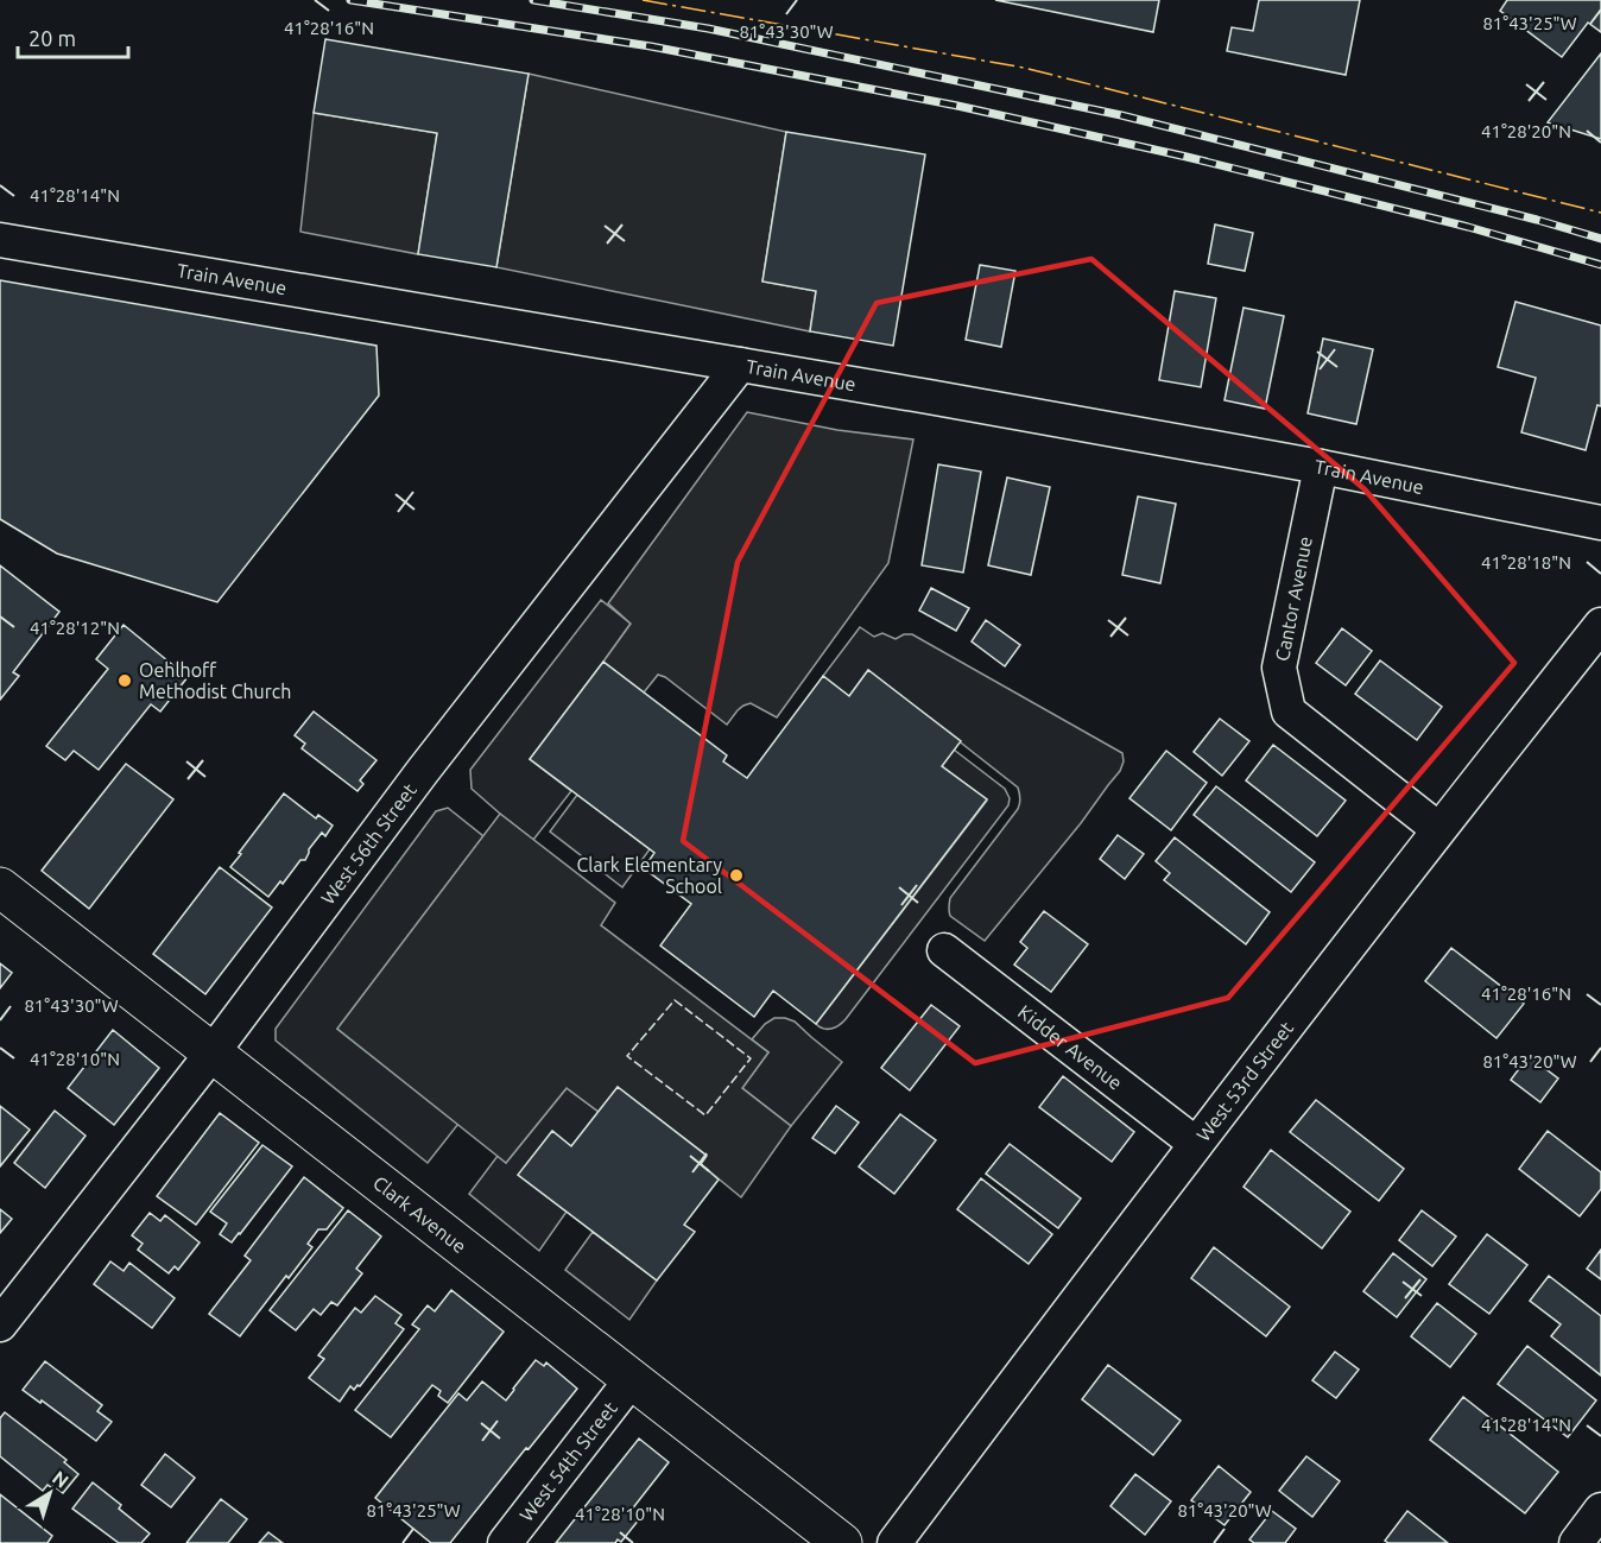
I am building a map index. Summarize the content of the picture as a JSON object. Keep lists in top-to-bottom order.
{
  "streets": {
    "street": [
      "Train Avenue",
      "Cantor Avenue",
      "West 56th Street",
      "Kidder Avenue",
      "West 53rd Street",
      "Clark Avenue",
      "West 54th Street"
    ]
  },
  "crossings": [
    ["Train Avenue", "Cantor Avenue"],
    ["Train Avenue", "West 56th Street"],
    ["Cantor Avenue", "West 53rd Street"],
    ["West 56th Street", "Clark Avenue"],
    ["Kidder Avenue", "West 53rd Street"],
    ["Clark Avenue", "West 54th Street"]
  ],
  "places": ["Oehlhoff Methodist Church", "Clark Elementary School"],
  "scale_bar": "20 m",
  "north": "top right",
  "coordinates": [
    "81°43'25\"W",
    "41°28'16\"N",
    "81°43'30\"W",
    "41°28'20\"N",
    "41°28'14\"N",
    "41°28'18\"N",
    "41°28'12\"N",
    "41°28'10\"N",
    "81°43'20\"W"
  ]
}
